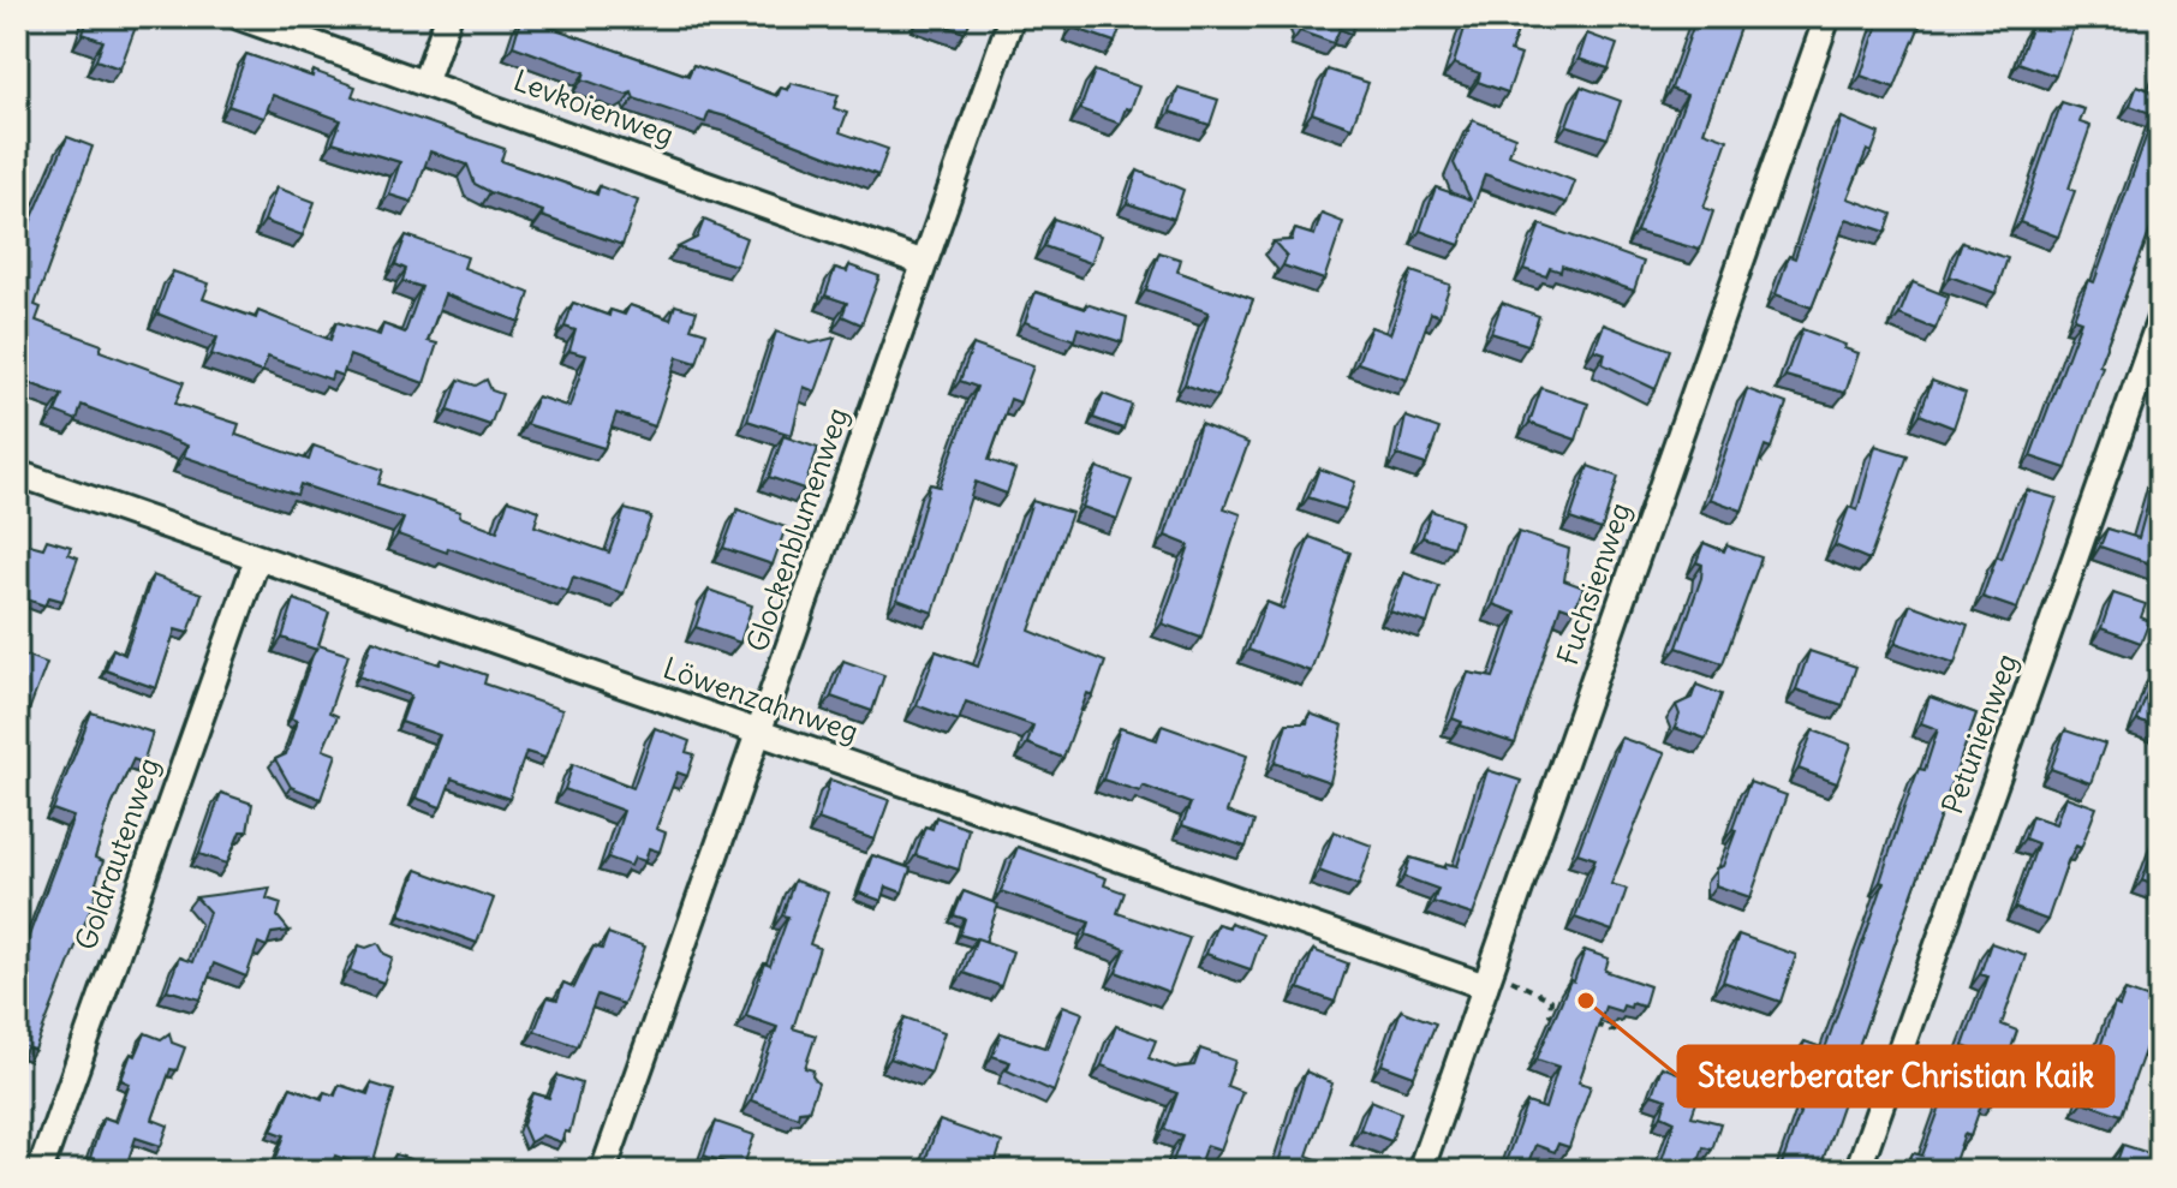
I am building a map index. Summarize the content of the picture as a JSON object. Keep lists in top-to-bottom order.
{
  "streets": {
    "street": [
      "Levkoienweg",
      "Glockenblumenweg",
      "Fuchsienweg",
      "Löwenzahnweg",
      "Petunienweg",
      "Goldrautenweg"
    ]
  },
  "crossings": [
    ["Levkoienweg", "Glockenblumenweg"],
    ["Glockenblumenweg", "Löwenzahnweg"],
    ["Fuchsienweg", "Löwenzahnweg"],
    ["Löwenzahnweg", "Goldrautenweg"]
  ],
  "places": ["Steuerberater Christian Kaik"]
}
